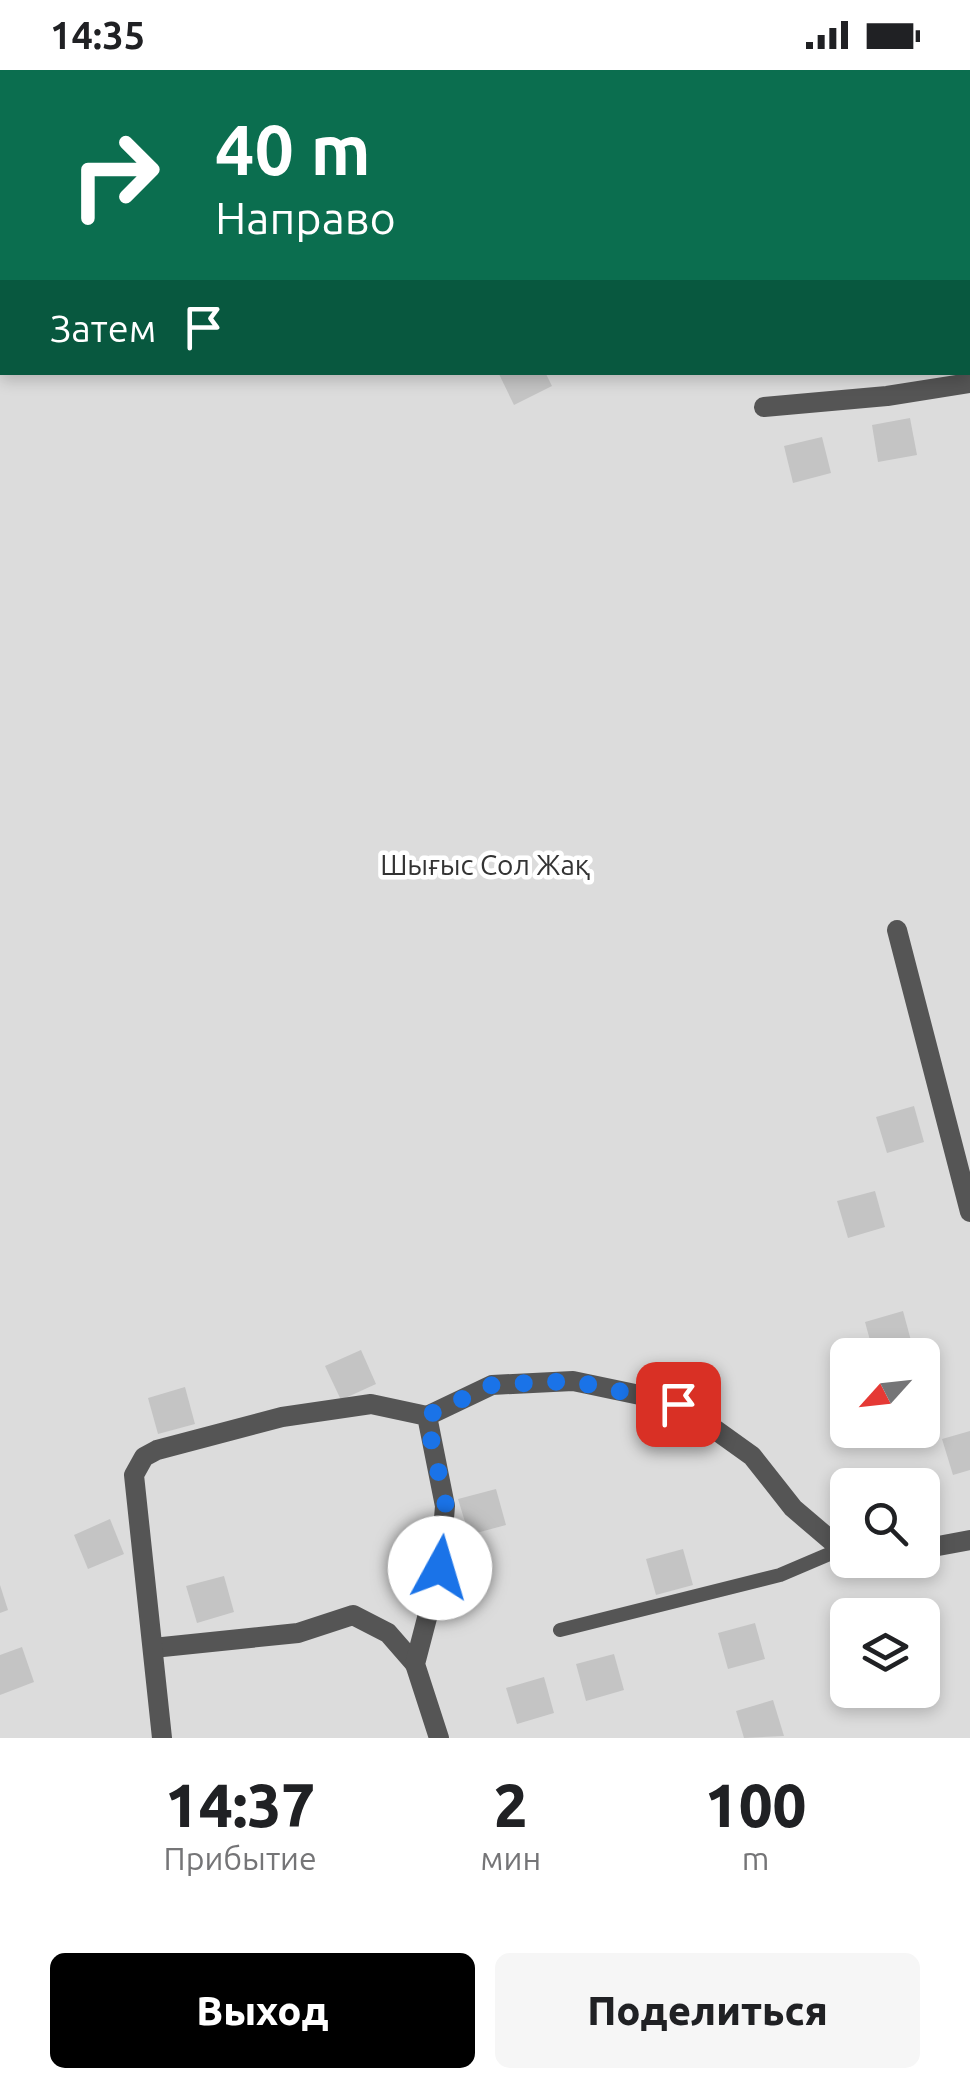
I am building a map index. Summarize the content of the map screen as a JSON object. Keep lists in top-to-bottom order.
{
  "parks": ["Шығыс Сол Жақ"],
  "north": "bottom left",
  "page": {
    "status": "14:35",
    "turn": ["40 m", "Направо"],
    "then": "Затем",
    "eta": [
      "14:37",
      "Прибытие",
      "2",
      "мин",
      "100",
      "m"
    ],
    "buttons": ["Выход", "Поделиться"]
  }
}
